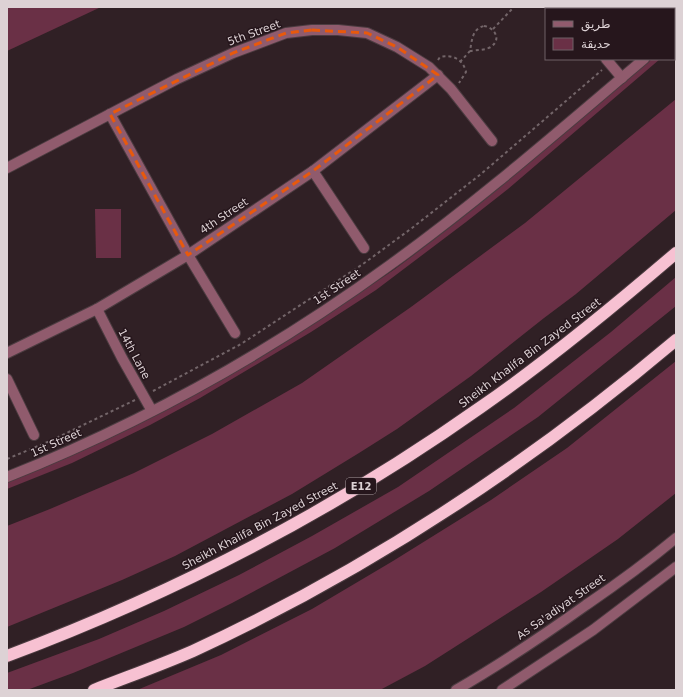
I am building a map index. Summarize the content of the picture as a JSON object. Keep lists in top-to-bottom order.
{
  "streets": {
    "highway": ["Sheikh Khalifa Bin Zayed Street", "E12"],
    "street": [
      "5th Street",
      "4th Street",
      "1st Street",
      "14th Lane",
      "As Sa'adiyat Street"
    ]
  },
  "crossings": [
    ["5th Street", "4th Street"],
    ["4th Street", "14th Lane"],
    ["1st Street", "14th Lane"]
  ],
  "legend": ["طريق", "حديقة"]
}
